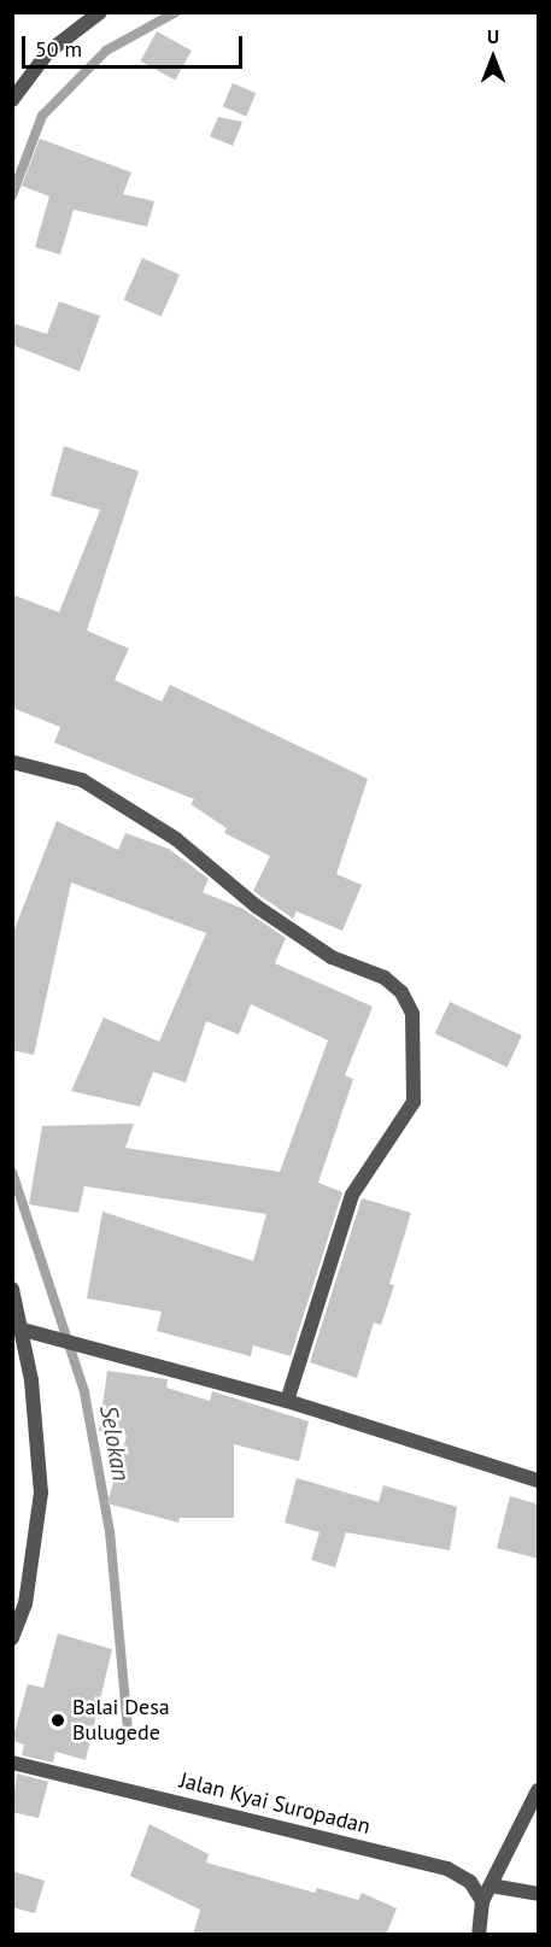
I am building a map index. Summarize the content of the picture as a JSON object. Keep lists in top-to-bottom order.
{
  "streets": {
    "street": ["Jalan Kyai Suropadan"]
  },
  "water": ["Selokan"],
  "places": ["Balai Desa Bulugede"],
  "scale_bar": "50 m",
  "north": "top"
}
